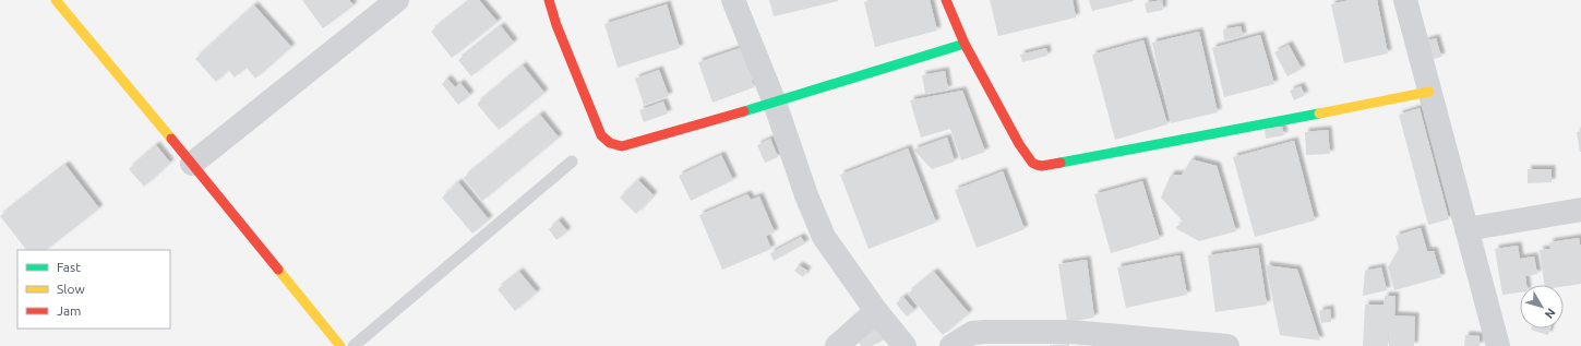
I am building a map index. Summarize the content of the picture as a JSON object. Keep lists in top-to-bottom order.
{
  "legend": ["Fast", "Slow", "Jam"],
  "north": "bottom right"
}
